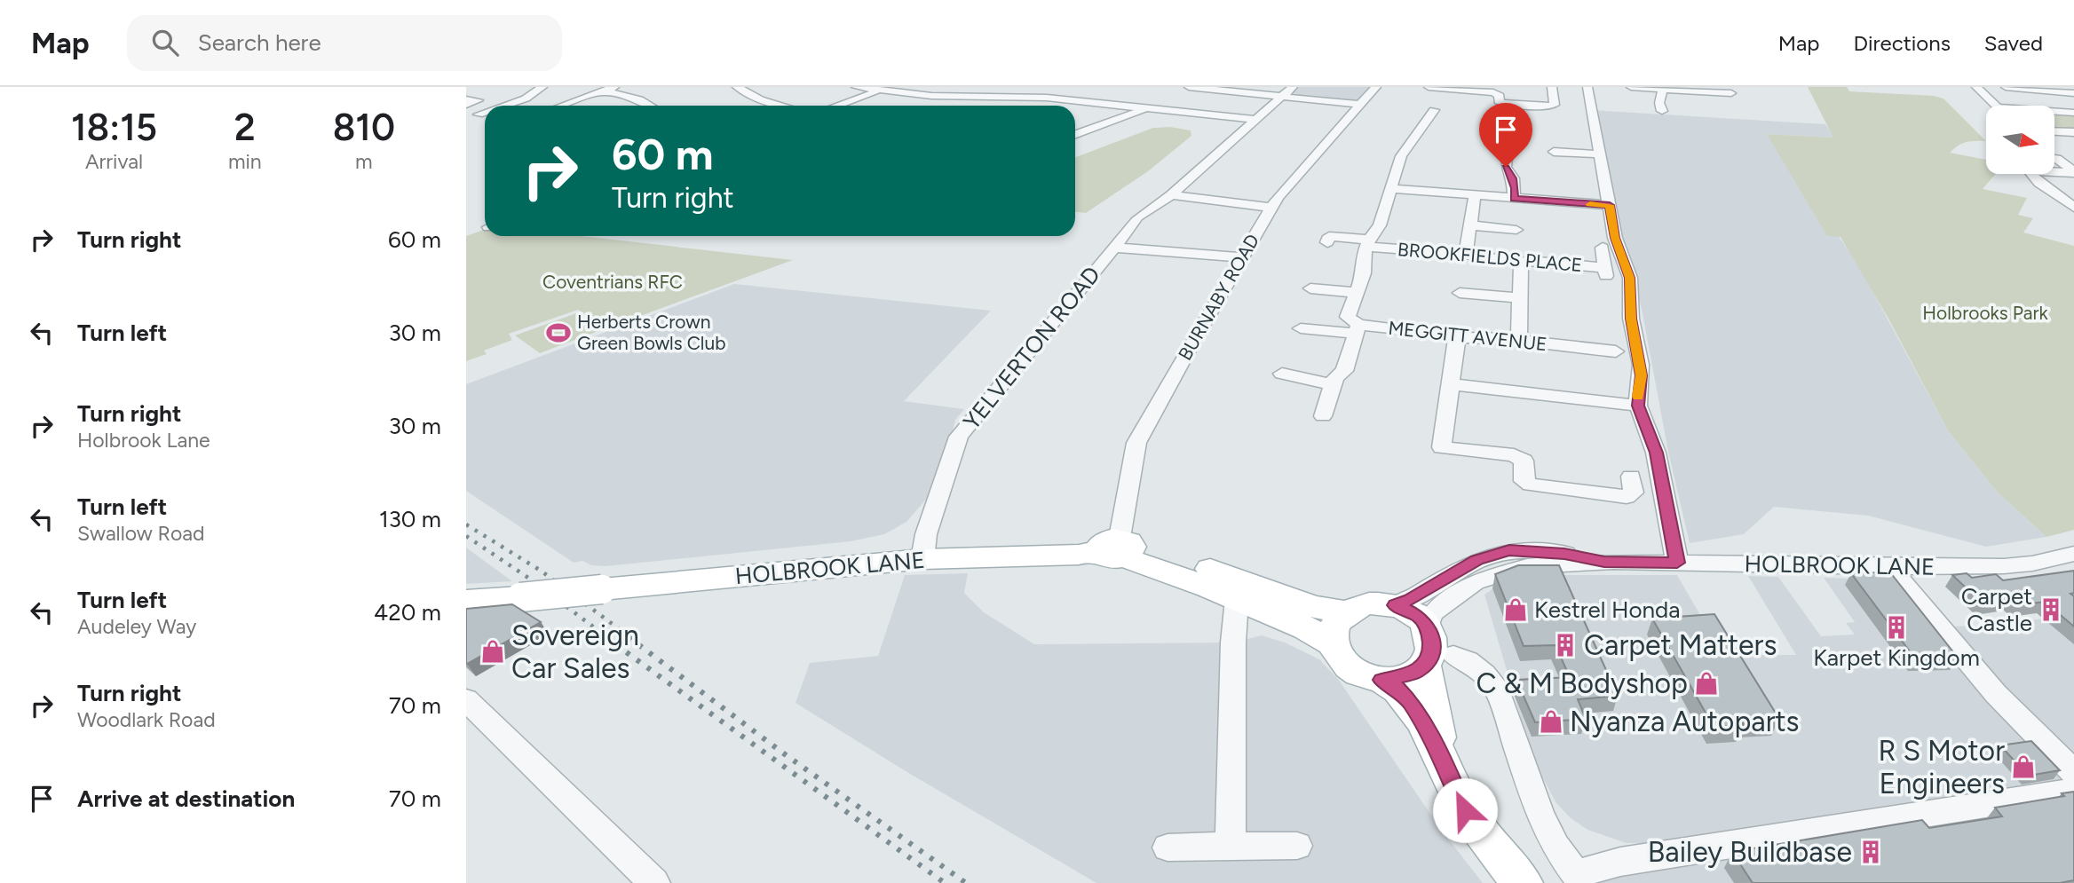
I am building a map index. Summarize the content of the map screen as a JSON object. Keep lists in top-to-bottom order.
{
  "streets": {
    "main road": ["HOLBROOK LANE"],
    "street": [
      "BROOKFIELDS PLACE",
      "BURNABY ROAD",
      "MEGGITT AVENUE",
      "YELVERTON ROAD"
    ]
  },
  "crossings": [
    ["BROOKFIELDS PLACE", "MEGGITT AVENUE"],
    ["BURNABY ROAD", "YELVERTON ROAD"],
    ["BURNABY ROAD", "HOLBROOK LANE"],
    ["YELVERTON ROAD", "HOLBROOK LANE"]
  ],
  "parks": ["Coventrians RFC", "Holbrooks Park"],
  "places": {
    "sports": ["Herberts Crown Green Bowls Club"],
    "shop": [
      "Kestrel Honda",
      "Sovereign Car Sales",
      "C & M Bodyshop",
      "Nyanza Autoparts",
      "R S Motor Engineers"
    ],
    "building": [
      "Carpet Castle",
      "Karpet Kingdom",
      "Carpet Matters",
      "Bailey Buildbase"
    ]
  },
  "north": "right",
  "page": {
    "header": "Map",
    "search": "Search here",
    "nav": ["Map", "Directions", "Saved"],
    "eta": [
      "18:15",
      "Arrival",
      "2",
      "min",
      "810",
      "m"
    ],
    "turn": ["60 m", "Turn right"],
    "list": [
      {
        "name": "Turn right",
        "value": "60 m"
      },
      {
        "name": "Turn left",
        "value": "30 m"
      },
      {
        "name": "Turn right",
        "note": "Holbrook Lane",
        "value": "30 m"
      },
      {
        "name": "Turn left",
        "note": "Swallow Road",
        "value": "130 m"
      },
      {
        "name": "Turn left",
        "note": "Audeley Way",
        "value": "420 m"
      },
      {
        "name": "Turn right",
        "note": "Woodlark Road",
        "value": "70 m"
      },
      {
        "name": "Arrive at destination",
        "value": "70 m"
      }
    ]
  }
}
